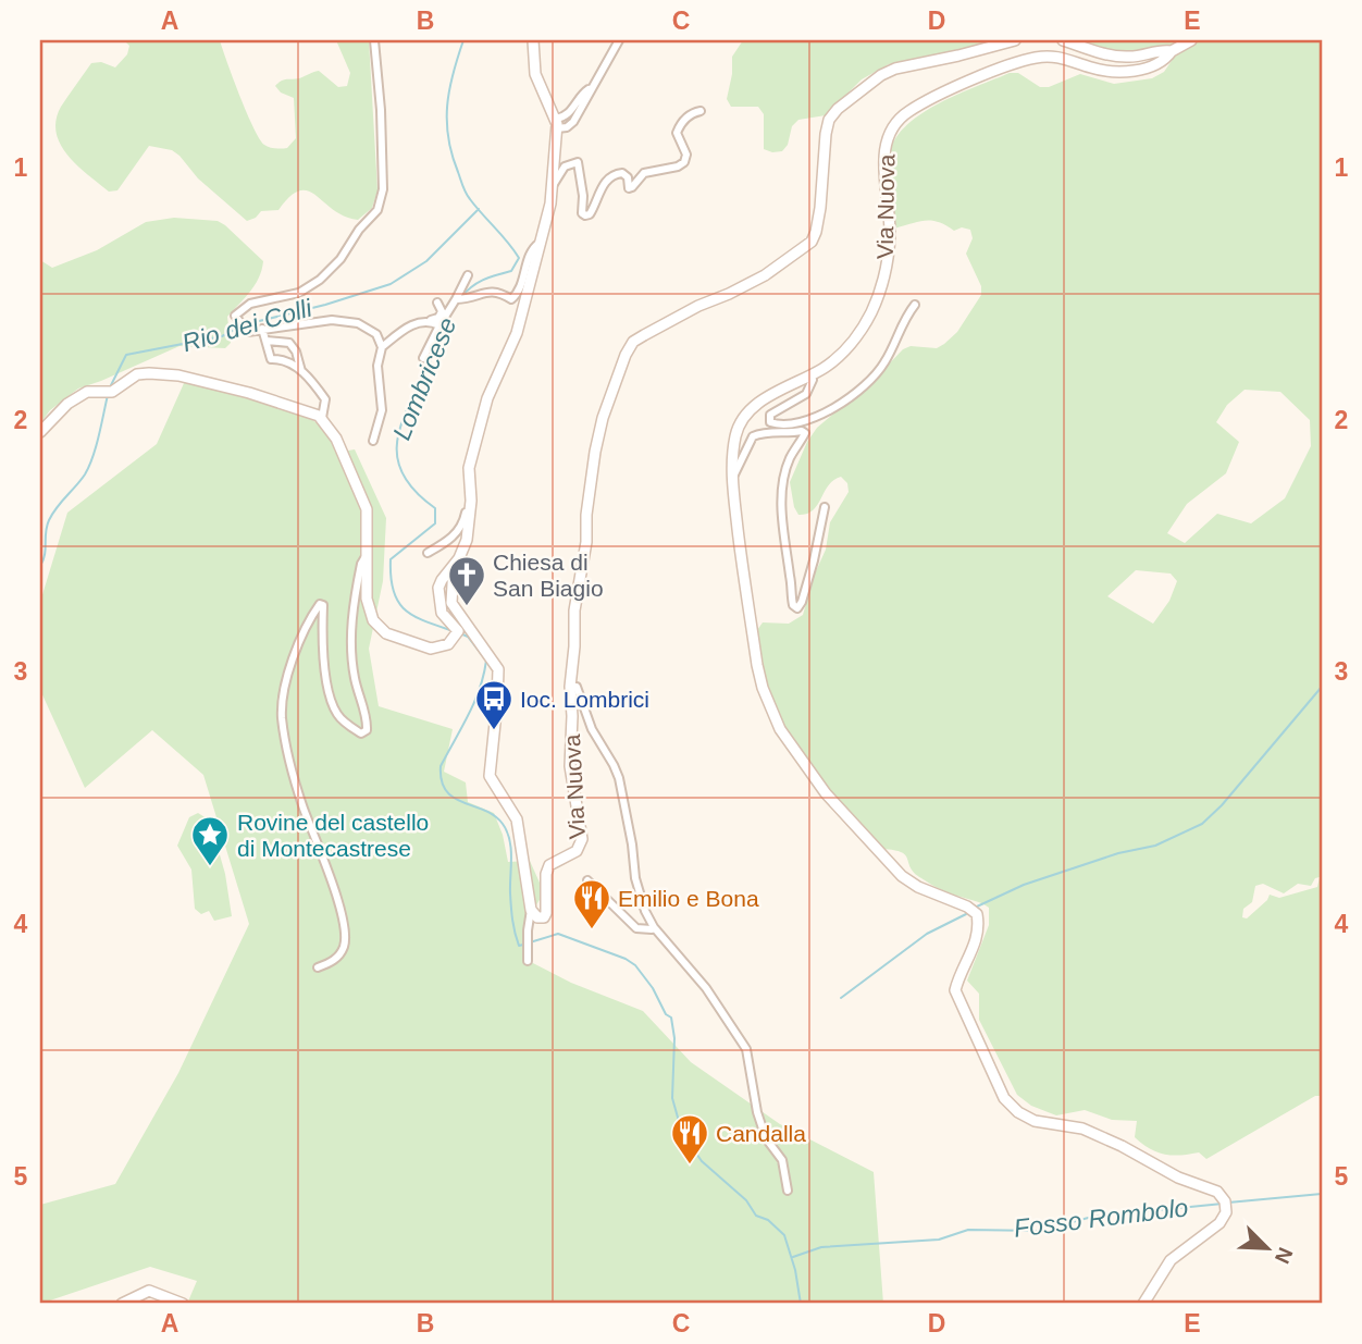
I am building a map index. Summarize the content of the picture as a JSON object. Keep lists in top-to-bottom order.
{
  "streets": {
    "street": ["Via Nuova"]
  },
  "water": ["Rio dei Colli", "Lombricese", "Fosso Rombolo"],
  "places": {
    "church": ["Chiesa di San Biagio"],
    "bus stop": ["Ioc. Lombrici"],
    "place": ["Rovine del castello di Montecastrese"],
    "restaurant": ["Emilio e Bona", "Candalla"]
  },
  "north": "bottom right",
  "grid": {
    "columns": [
      "A",
      "B",
      "C",
      "D",
      "E"
    ],
    "rows": [
      "1",
      "2",
      "3",
      "4",
      "5"
    ]
  }
}
